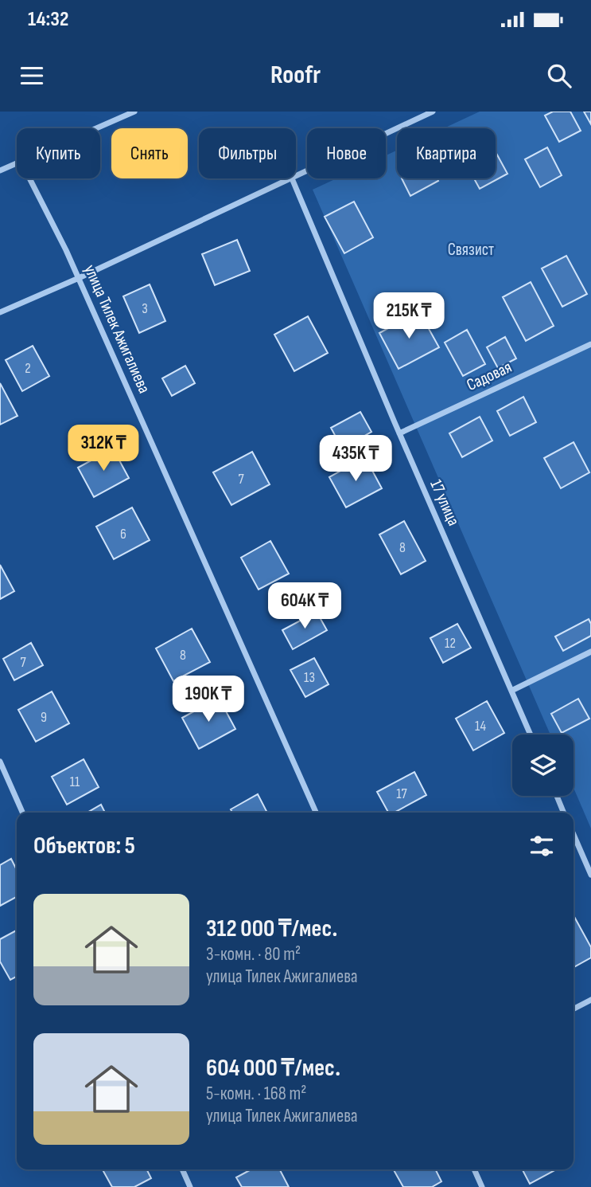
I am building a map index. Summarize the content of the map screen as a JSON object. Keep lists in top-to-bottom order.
{
  "streets": {
    "street": ["улица Тилек Ажигалиева", "Садовая", "17 улица"]
  },
  "crossings": [
    ["Садовая", "17 улица"]
  ],
  "parks": ["Связист"],
  "house_numbers": [
    "3",
    "2",
    "7",
    "6",
    "8",
    "12",
    "8",
    "7",
    "13",
    "9",
    "14",
    "11",
    "17"
  ],
  "page": {
    "status": "14:32",
    "header": "Roofr",
    "chip": [
      "Купить",
      "Снять",
      "Фильтры",
      "Новое",
      "Квартира"
    ],
    "price": [
      "215K ₸",
      "312K ₸",
      "435K ₸",
      "604K ₸",
      "190K ₸"
    ],
    "heading": "Объектов: 5",
    "list": [
      {
        "name": "312 000 ₸/мес.",
        "note": "3-комн. · 80 m² · улица Тилек Ажигалиева"
      },
      {
        "name": "604 000 ₸/мес.",
        "note": "5-комн. · 168 m² · улица Тилек Ажигалиева"
      }
    ]
  }
}
